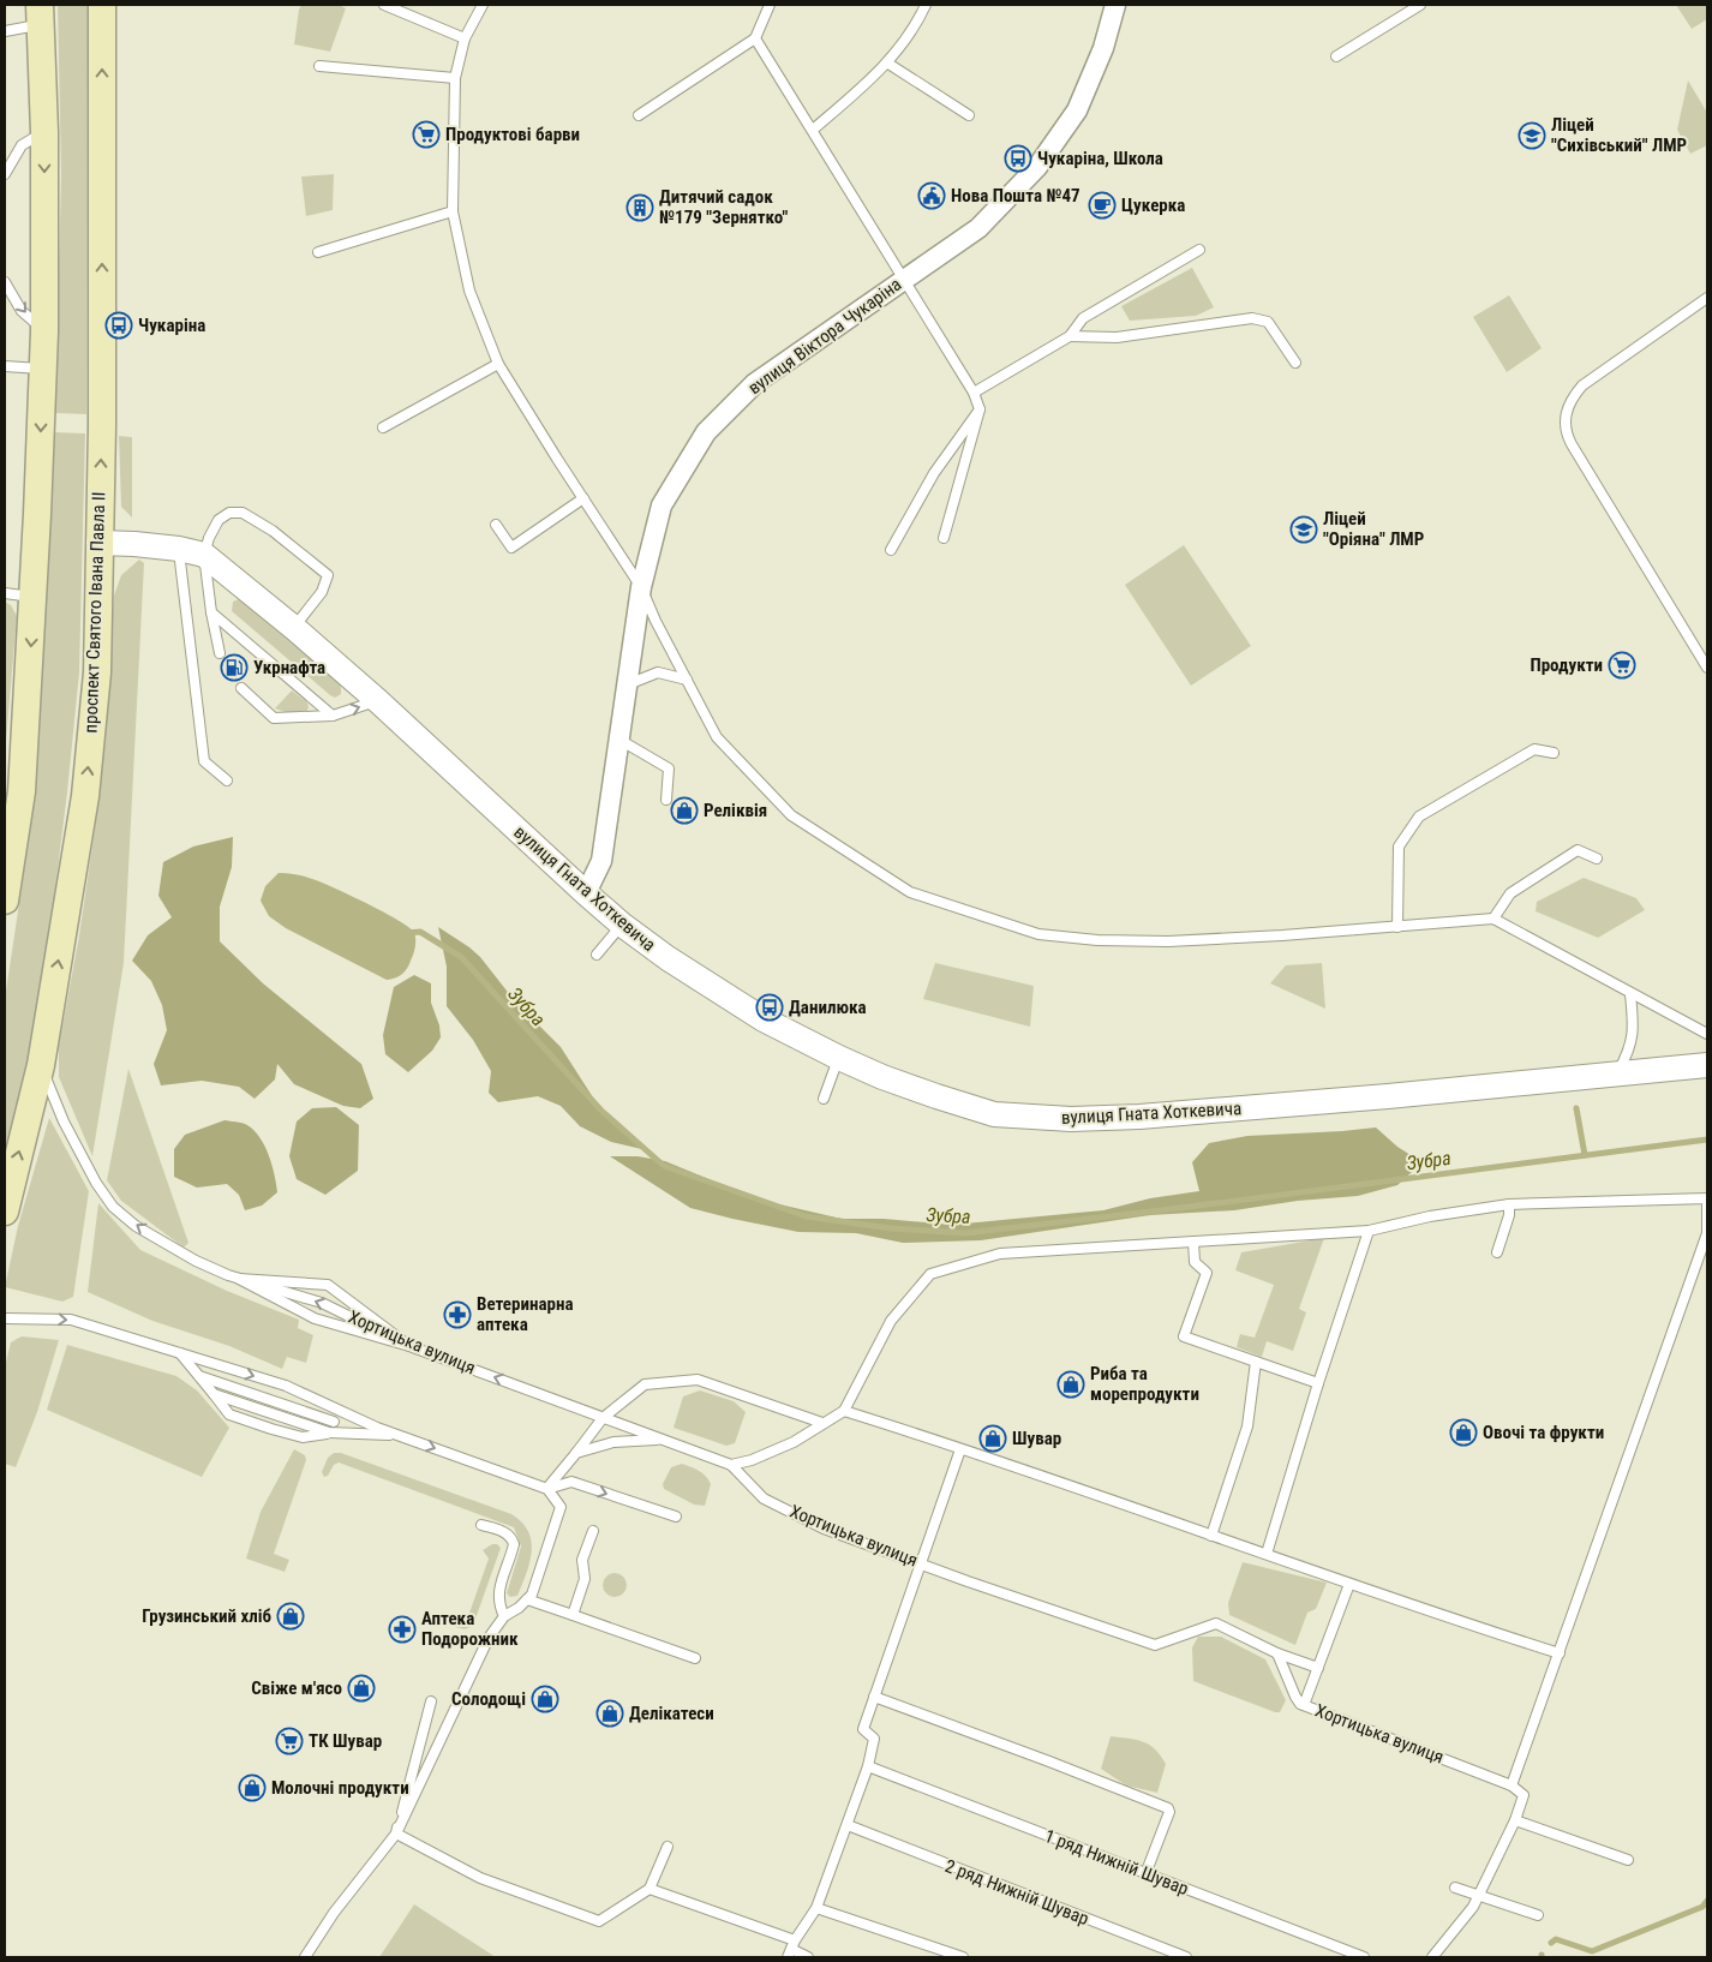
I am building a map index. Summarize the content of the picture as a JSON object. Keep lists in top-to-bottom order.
{
  "streets": {
    "main road": ["проспект Святого Івана Павла II"],
    "street": ["вулиця Віктора Чукаріна", "вулиця Гната Хоткевича"],
    "lane": ["Хортицька вулиця", "1 ряд Нижній Шувар", "2 ряд Нижній Шувар"]
  },
  "crossings": [
    ["вулиця Віктора Чукаріна", "вулиця Гната Хоткевича"],
    ["проспект Святого Івана Павла II", "вулиця Гната Хоткевича"],
    ["проспект Святого Івана Павла II", "Хортицька вулиця"]
  ],
  "water": ["Зубра"],
  "places": {
    "supermarket": ["Продуктові барви", "Продукти", "ТК Шувар"],
    "school or university": ["Ліцей \"Сихівський\" ЛМР", "Ліцей \"Оріяна\" ЛМР"],
    "bus stop": ["Чукаріна, Школа", "Чукаріна", "Данилюка"],
    "public building": ["Нова Пошта №47"],
    "cafe": ["Цукерка"],
    "building": ["Дитячий садок №179 \"Зернятко\""],
    "fuel station": ["Укрнафта"],
    "shop": [
      "Реліквія",
      "Риба та морепродукти",
      "Овочі та фрукти",
      "Шувар",
      "Грузинський хліб",
      "Свіже м'ясо",
      "Солодощі",
      "Делікатеси",
      "Молочні продукти"
    ],
    "pharmacy": ["Ветеринарна аптека", "Аптека Подорожник"]
  }
}
